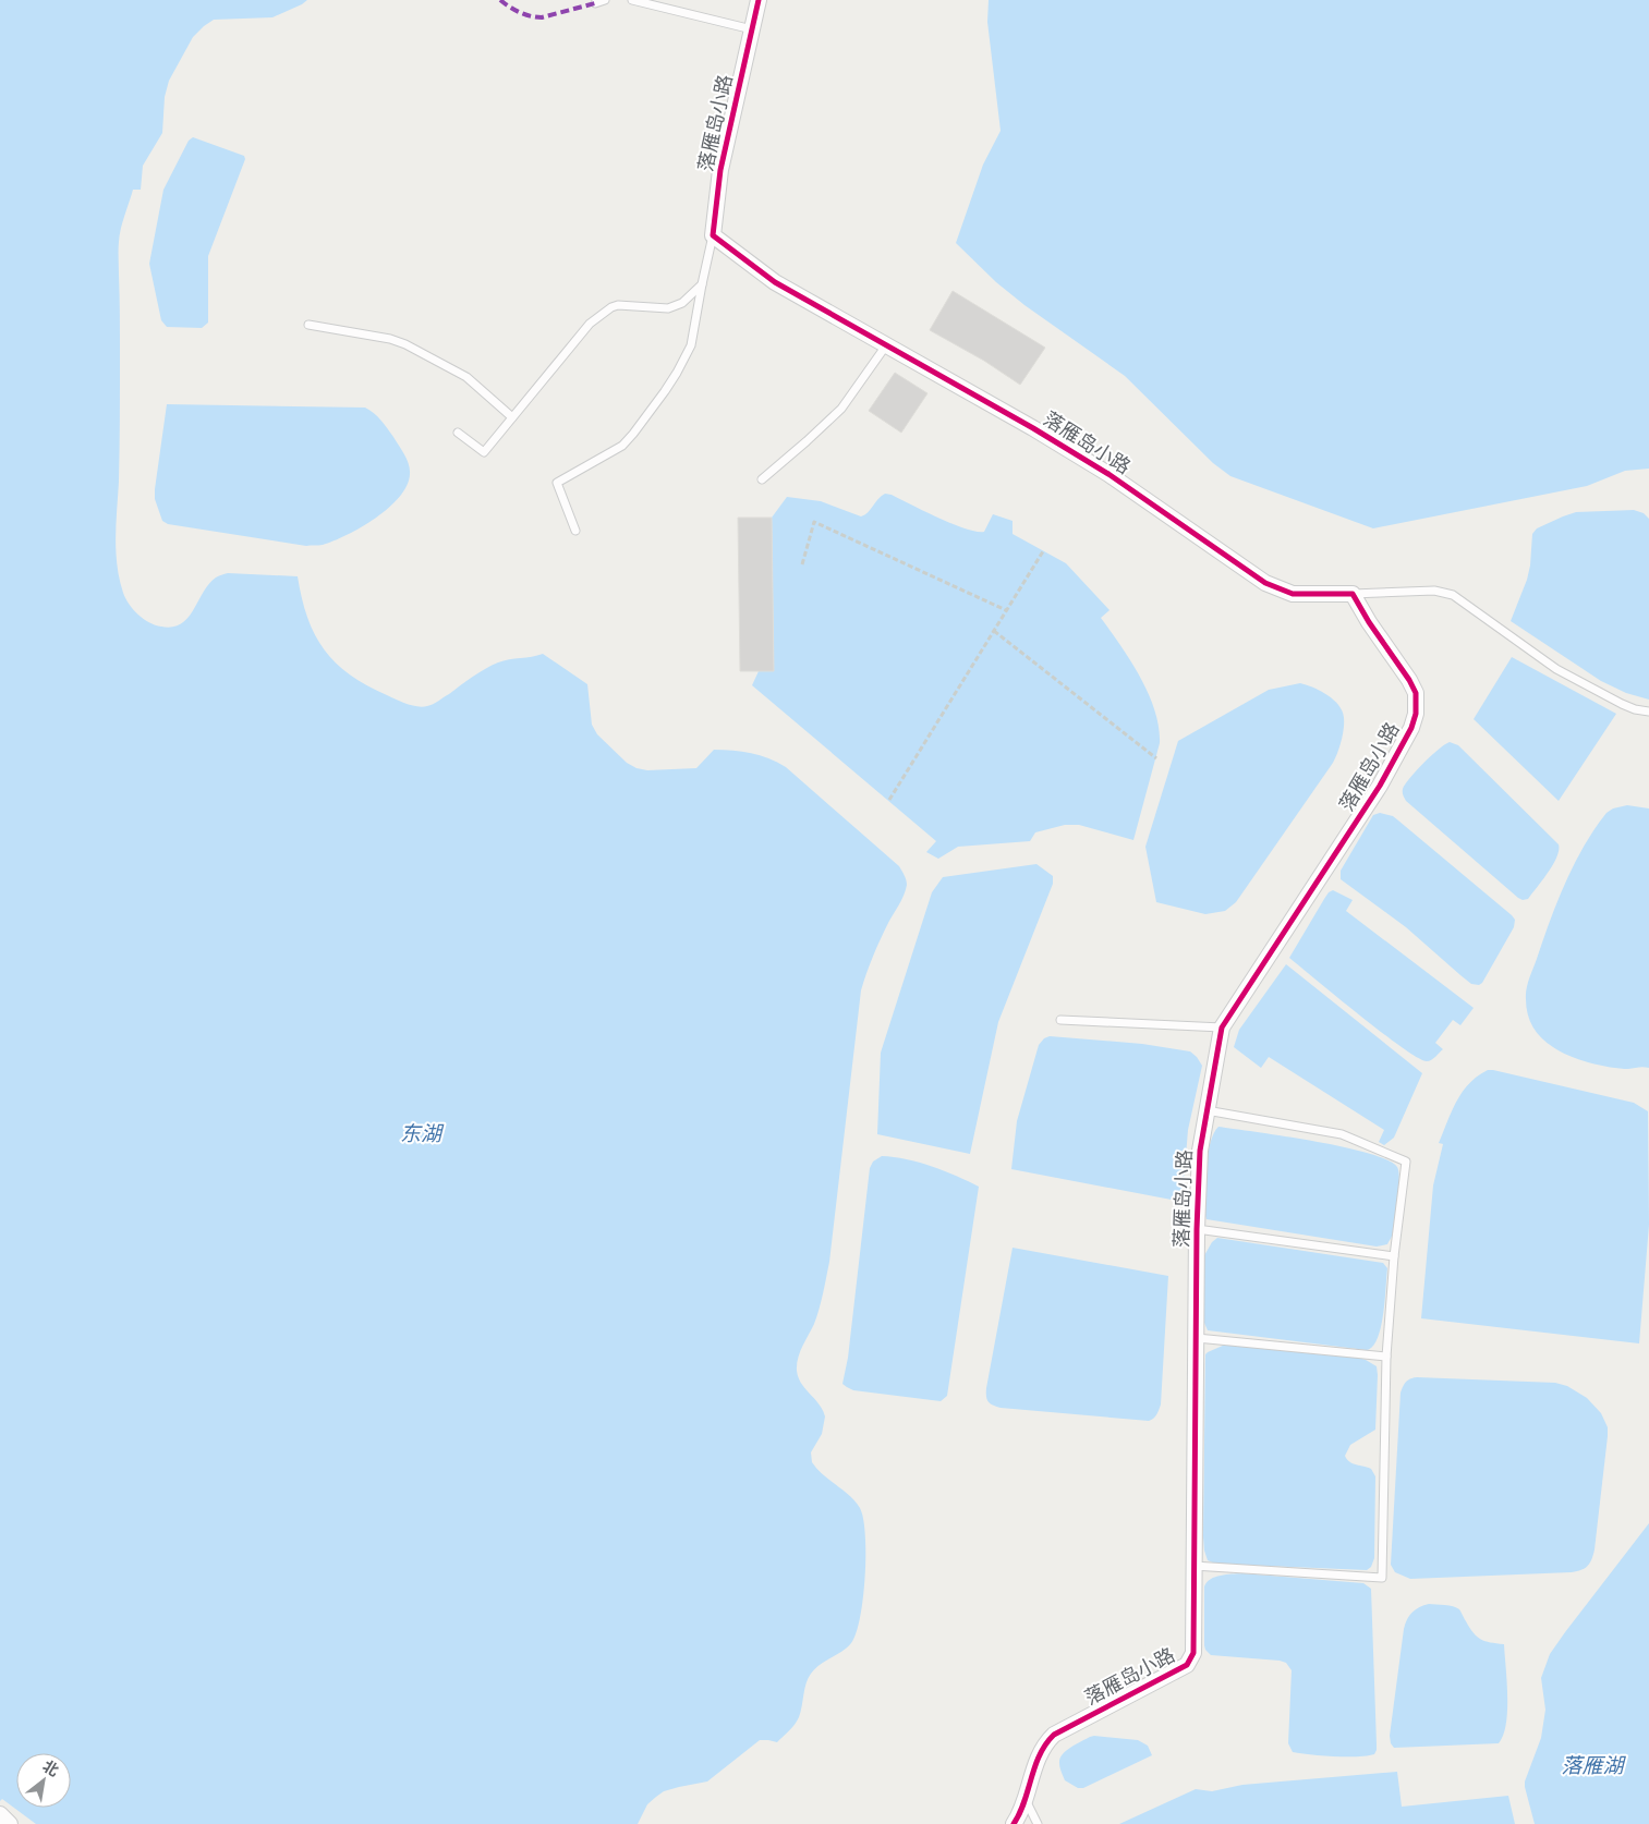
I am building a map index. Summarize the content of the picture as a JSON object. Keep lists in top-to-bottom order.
{
  "streets": {
    "street": ["落雁岛小路"]
  },
  "water": ["东湖", "落雁湖"],
  "north": "top right"
}
